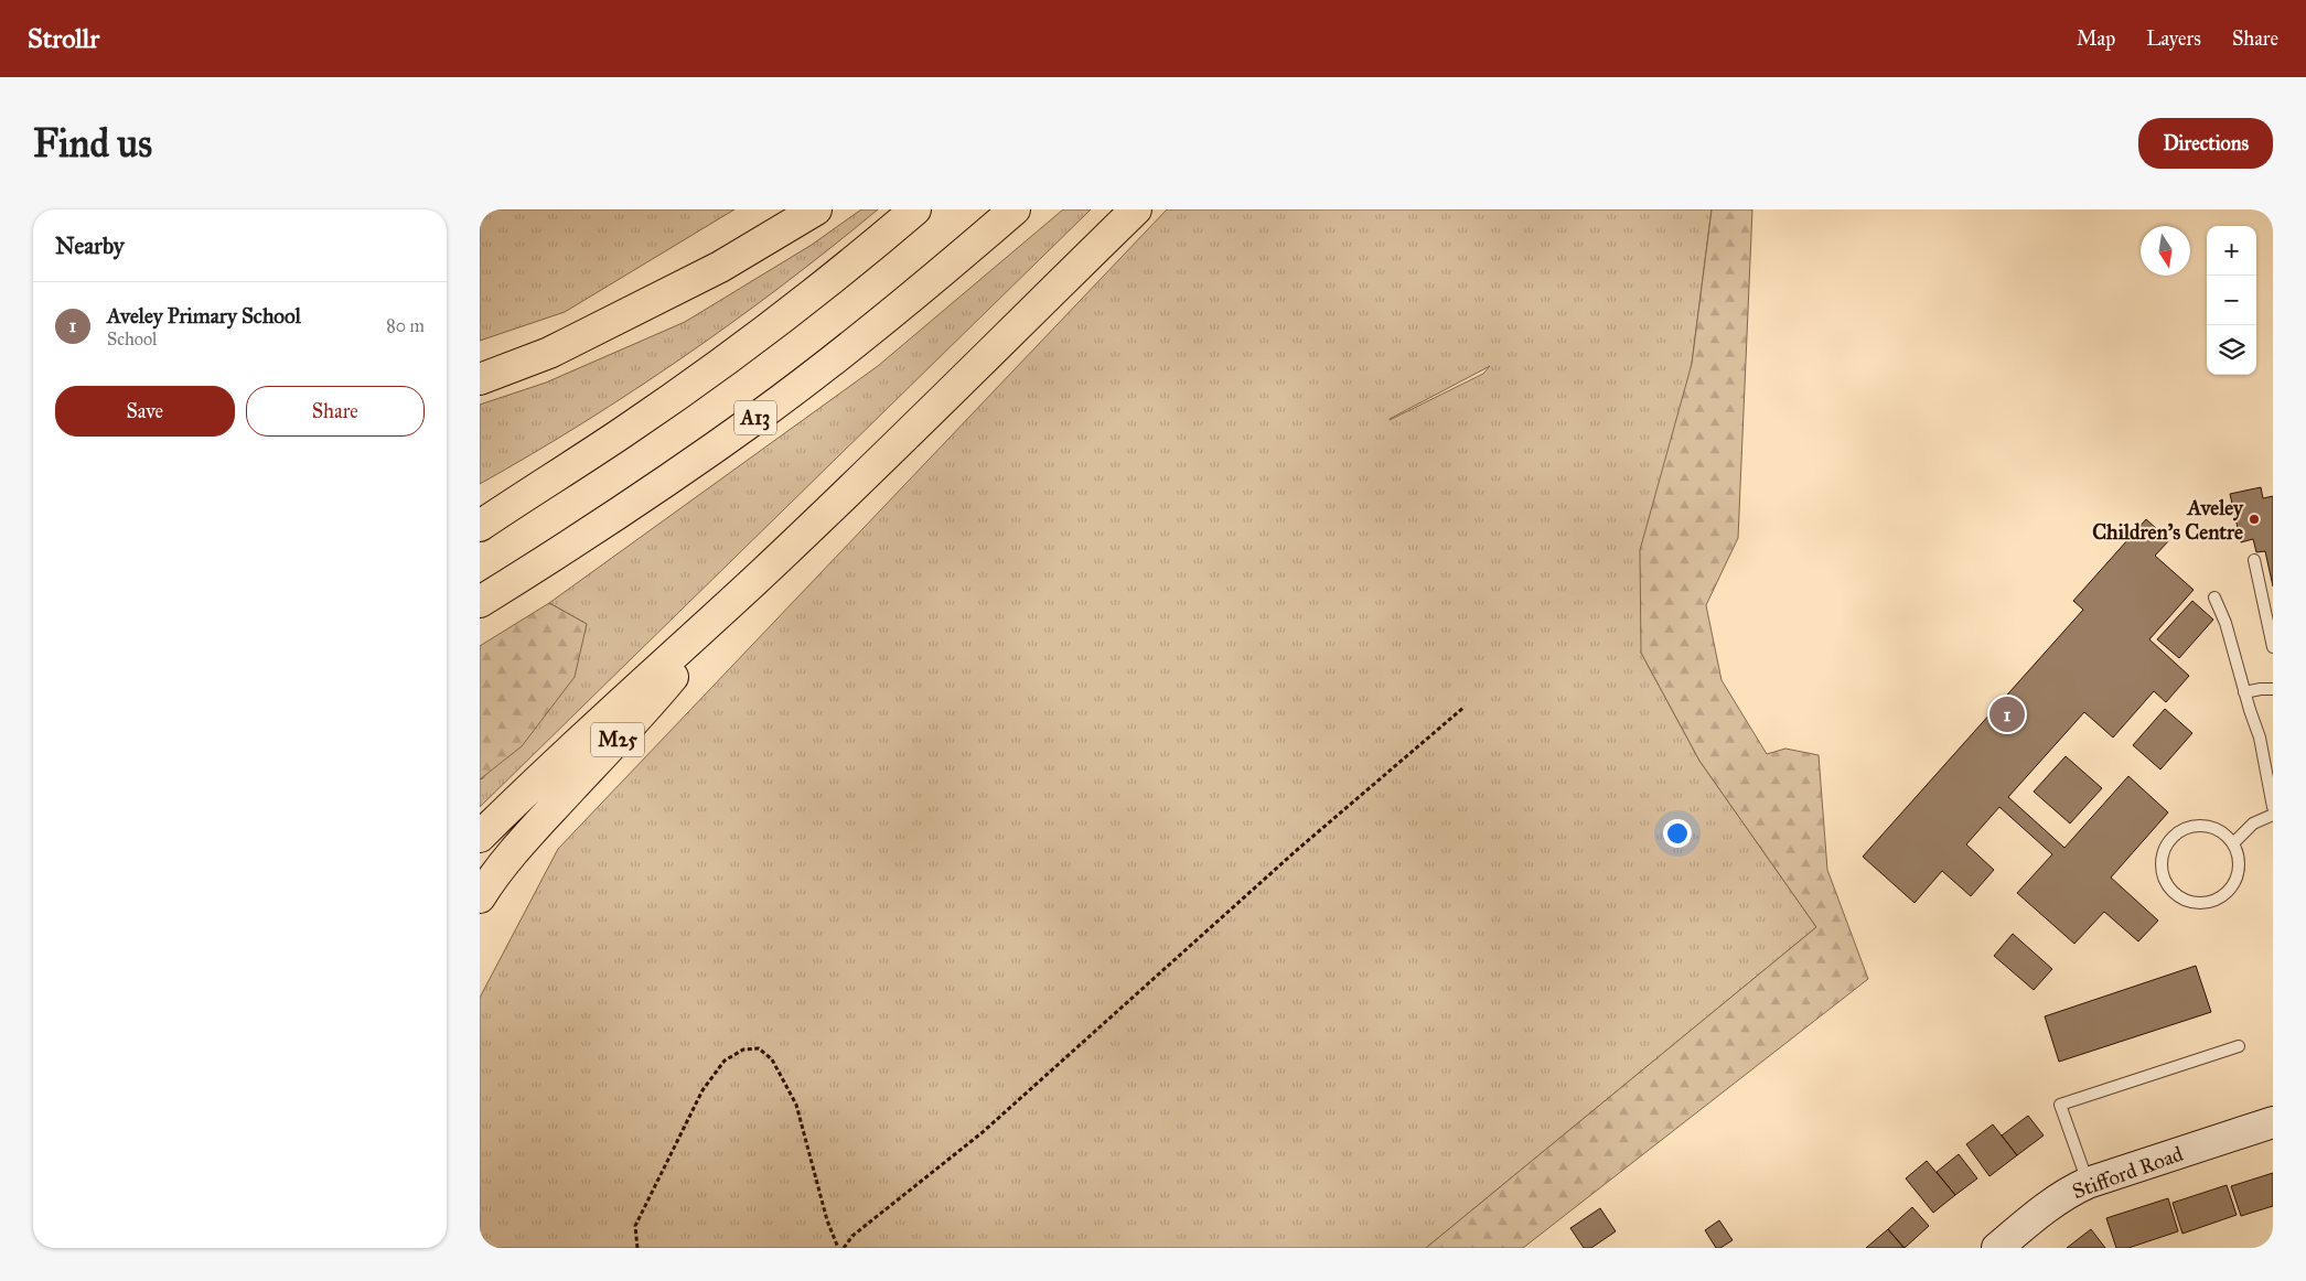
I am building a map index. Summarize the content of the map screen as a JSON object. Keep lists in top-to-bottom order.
{
  "streets": {
    "highway": ["A13", "M25"],
    "street": ["Stifford Road"]
  },
  "places": ["Aveley Children's Centre"],
  "north": "bottom",
  "page": {
    "header": "Strollr",
    "nav": ["Map", "Layers", "Share"],
    "buttons": [
      "Directions",
      ["Save", "Share"]
    ],
    "title": "Find us",
    "heading": "Nearby",
    "map_buttons": ["+", "−"],
    "list": [
      {
        "mark": "1",
        "name": "Aveley Primary School",
        "note": "School",
        "value": "80 m"
      }
    ],
    "pins": "1"
  }
}
